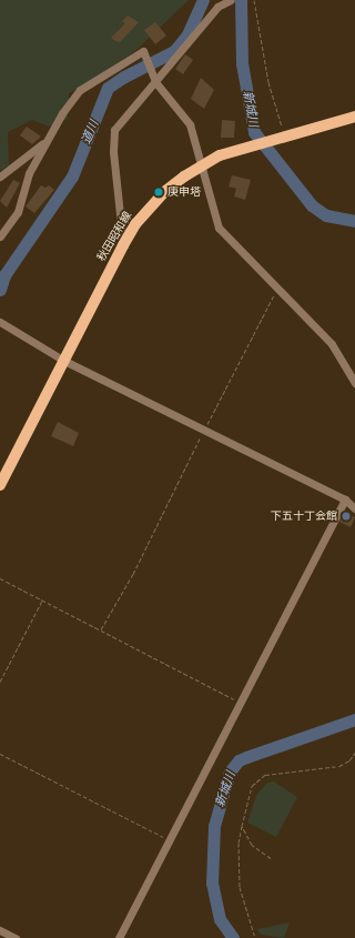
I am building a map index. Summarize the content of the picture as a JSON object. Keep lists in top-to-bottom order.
{
  "streets": {
    "main road": ["秋田昭和線"]
  },
  "water": ["新城川", "道川"],
  "places": ["庚申塔", "下五十丁会館"]
}
